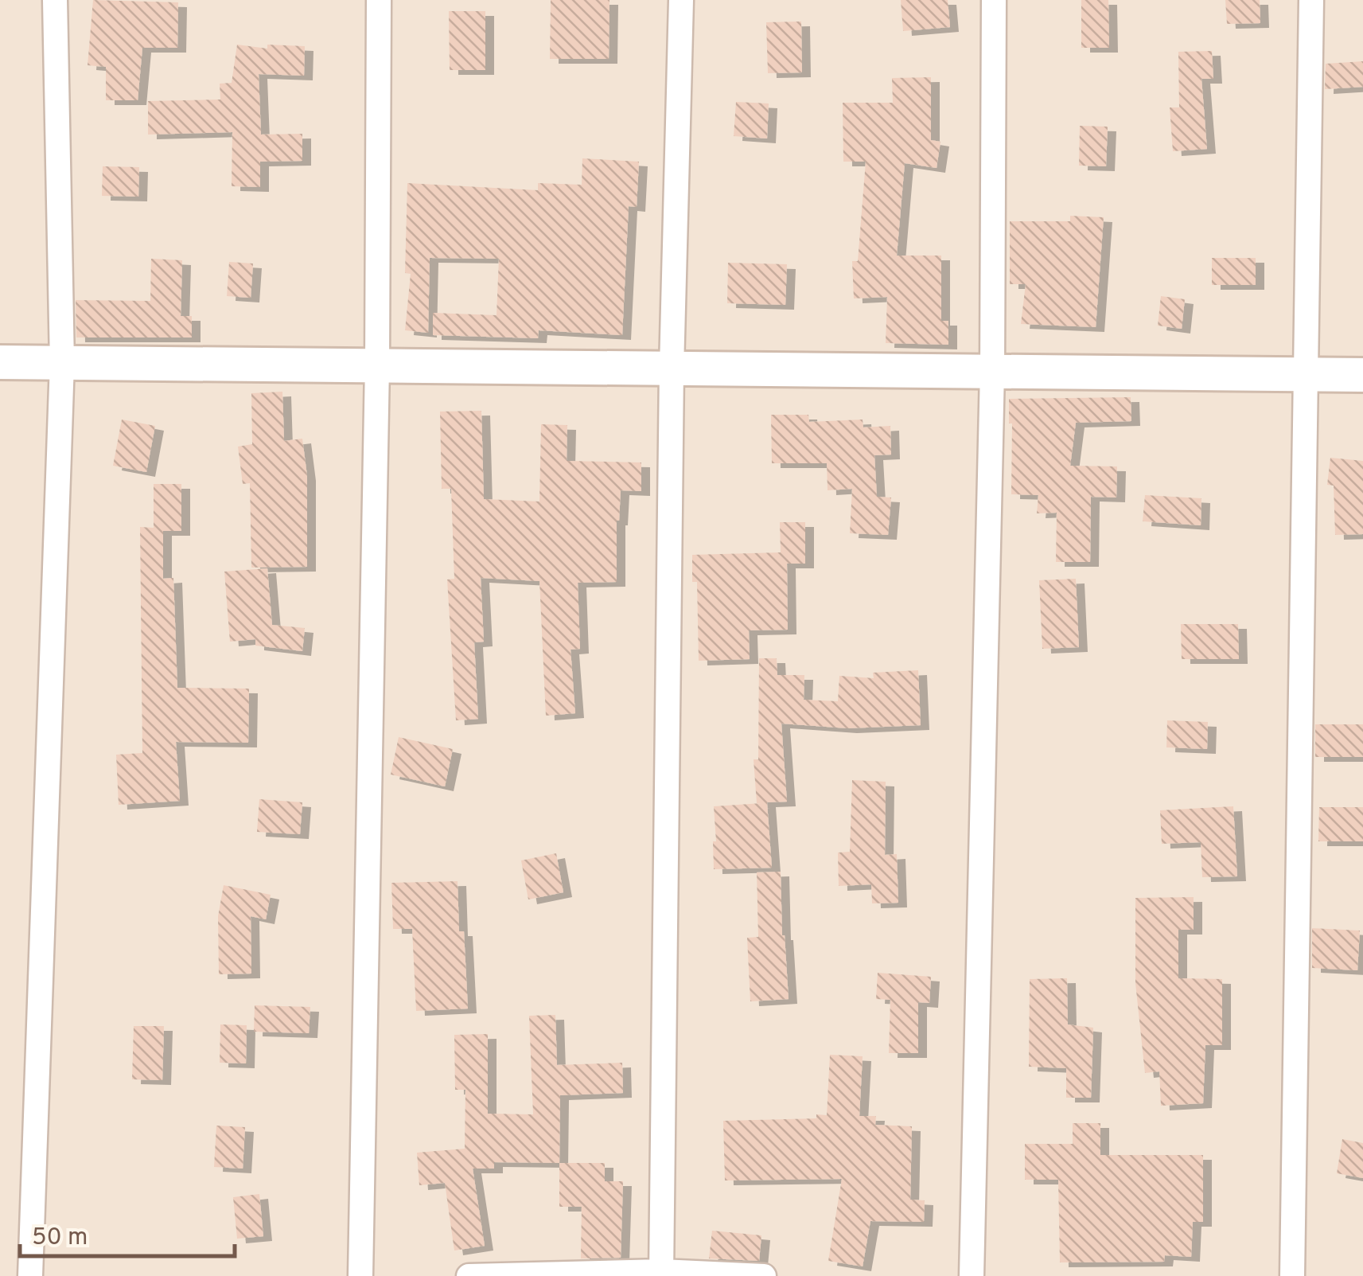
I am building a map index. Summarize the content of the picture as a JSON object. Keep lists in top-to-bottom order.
{
  "scale_bar": "50 m"
}
